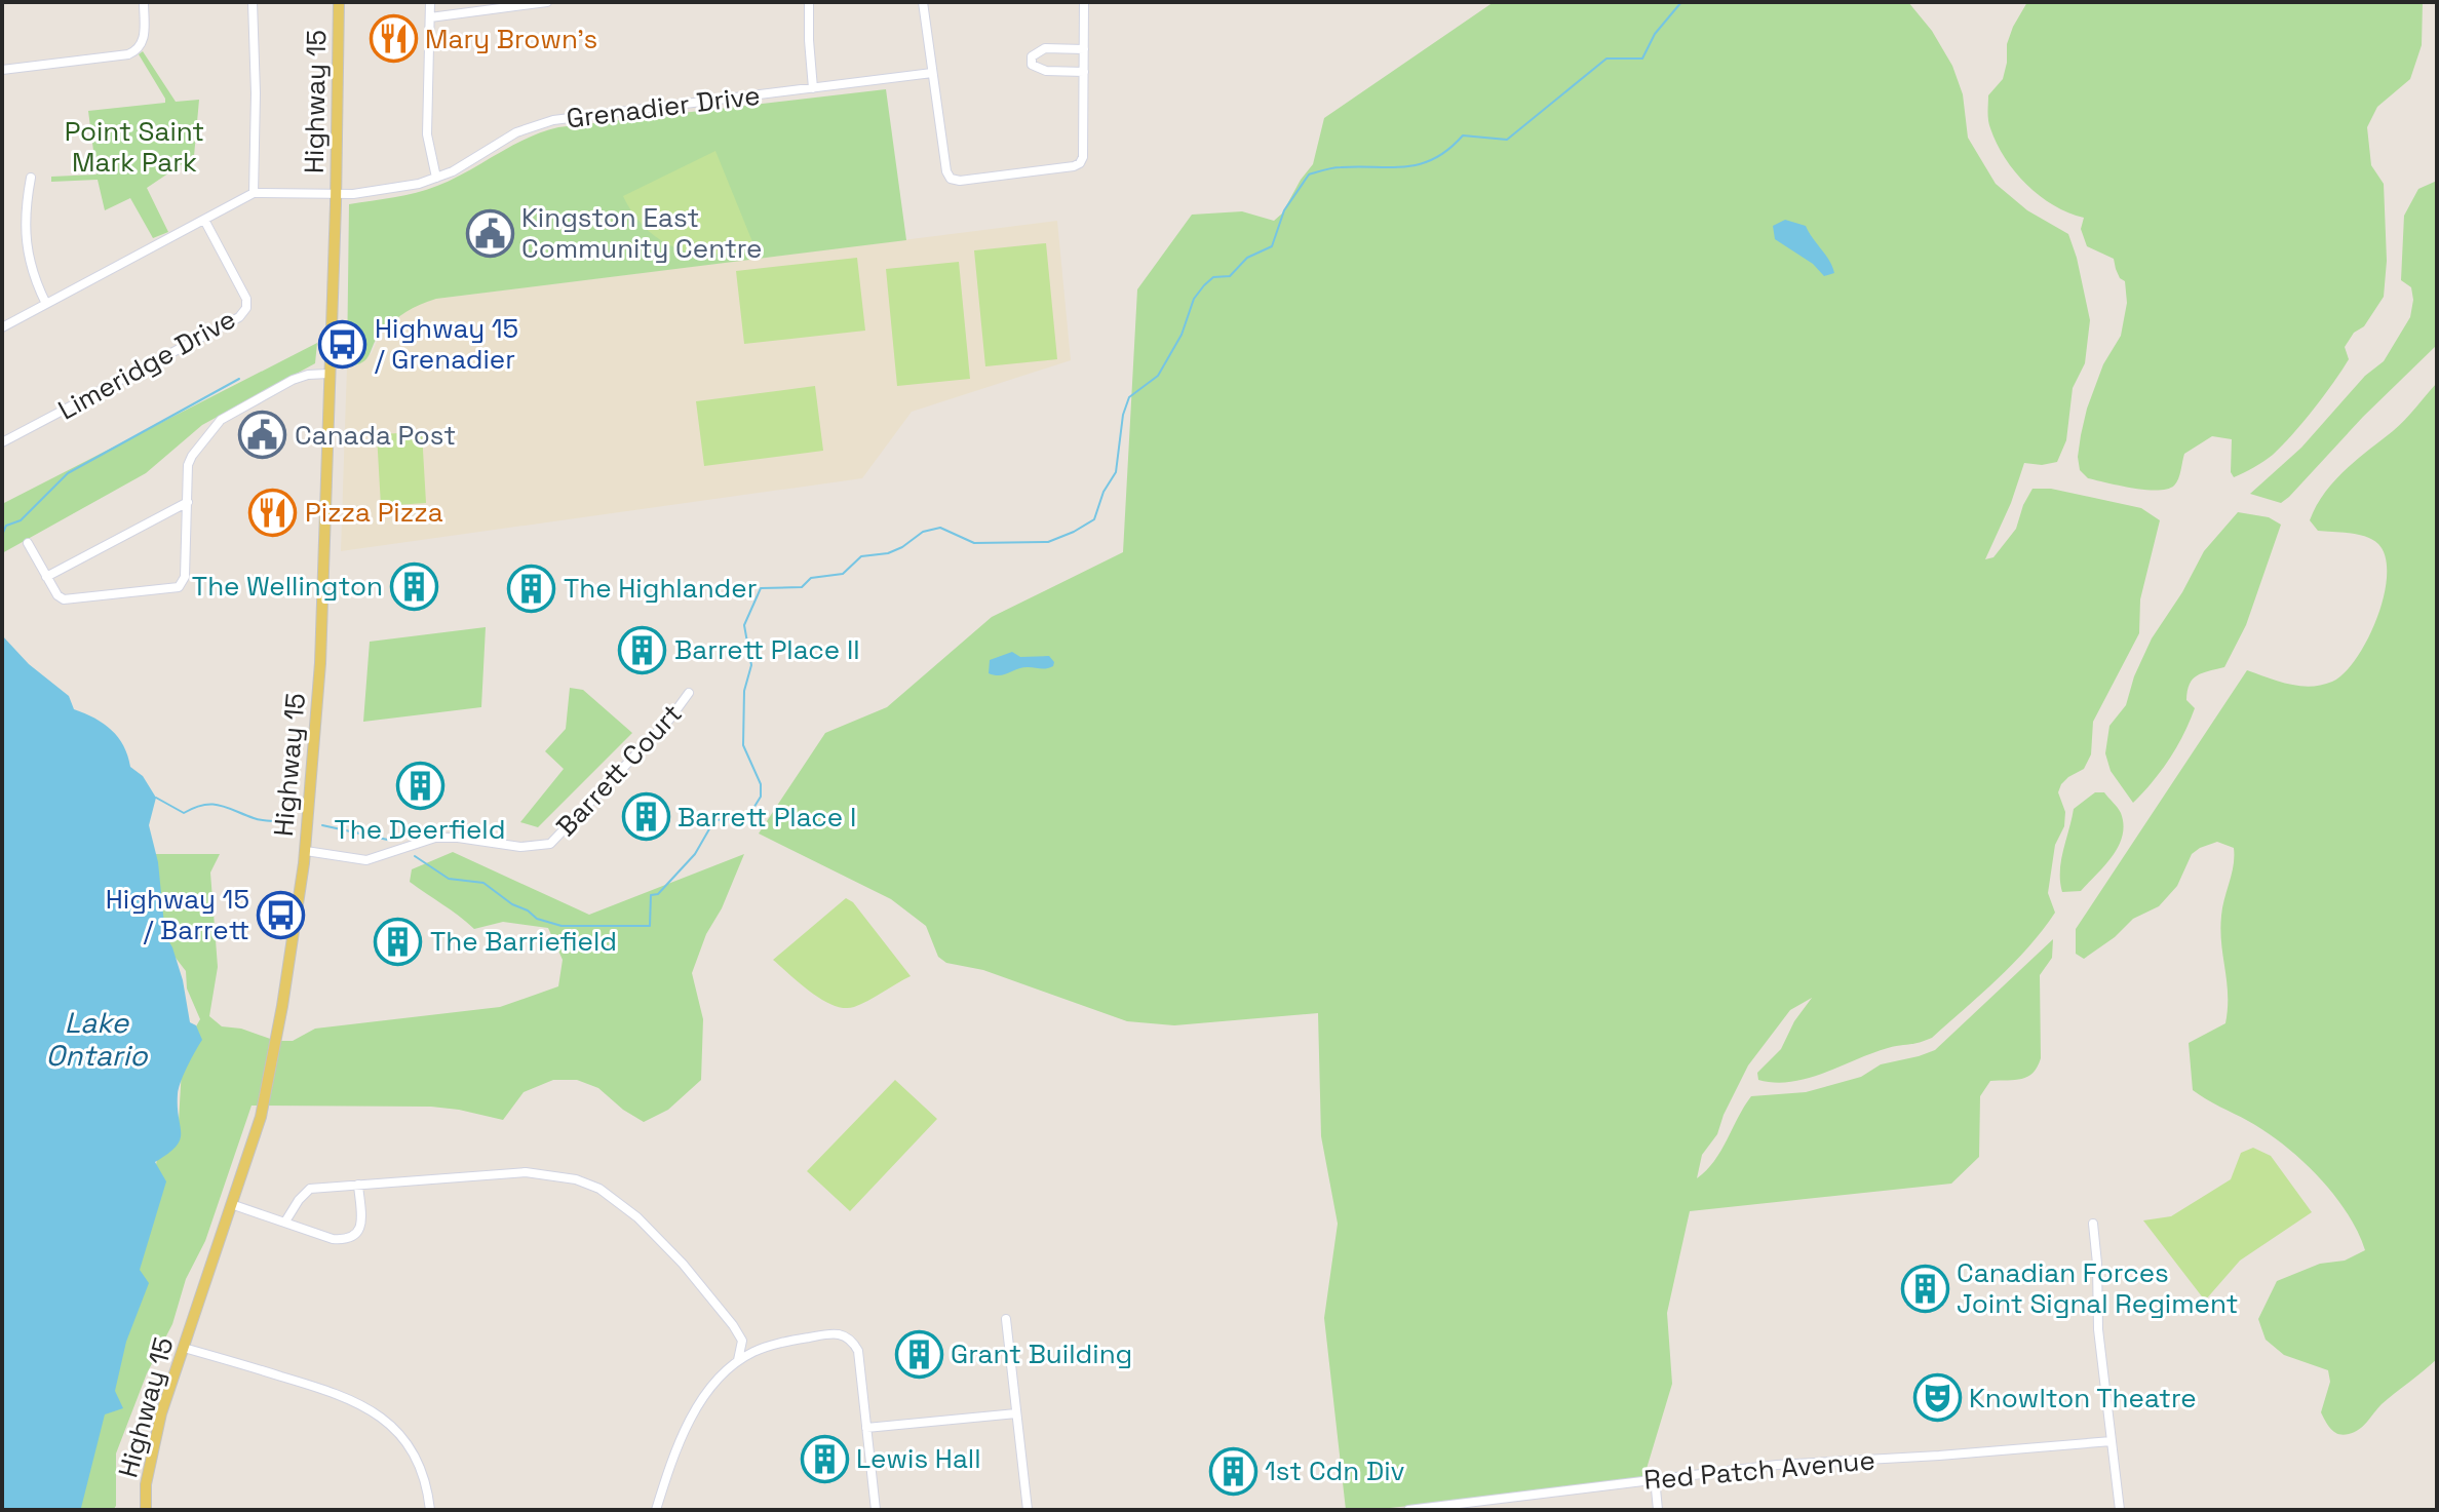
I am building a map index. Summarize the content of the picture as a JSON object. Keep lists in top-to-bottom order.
{
  "streets": {
    "main road": ["Highway 15"],
    "street": [
      "Grenadier Drive",
      "Limeridge Drive",
      "Barrett Court",
      "Red Patch Avenue"
    ]
  },
  "crossings": [
    ["Highway 15", "Grenadier Drive"],
    ["Highway 15", "Barrett Court"]
  ],
  "water": ["Lake Ontario"],
  "parks": ["Point Saint Mark Park"],
  "places": {
    "restaurant": ["Mary Brown's", "Pizza Pizza"],
    "public building": ["Kingston East Community Centre", "Canada Post"],
    "bus stop": ["Highway 15 / Grenadier", "Highway 15 / Barrett"],
    "building": [
      "The Wellington",
      "The Highlander",
      "Barrett Place II",
      "The Deerfield",
      "Barrett Place I",
      "The Barriefield",
      "Canadian Forces Joint Signal Regiment",
      "Grant Building",
      "Lewis Hall",
      "1st Cdn Div"
    ],
    "theatre": ["Knowlton Theatre"]
  }
}
